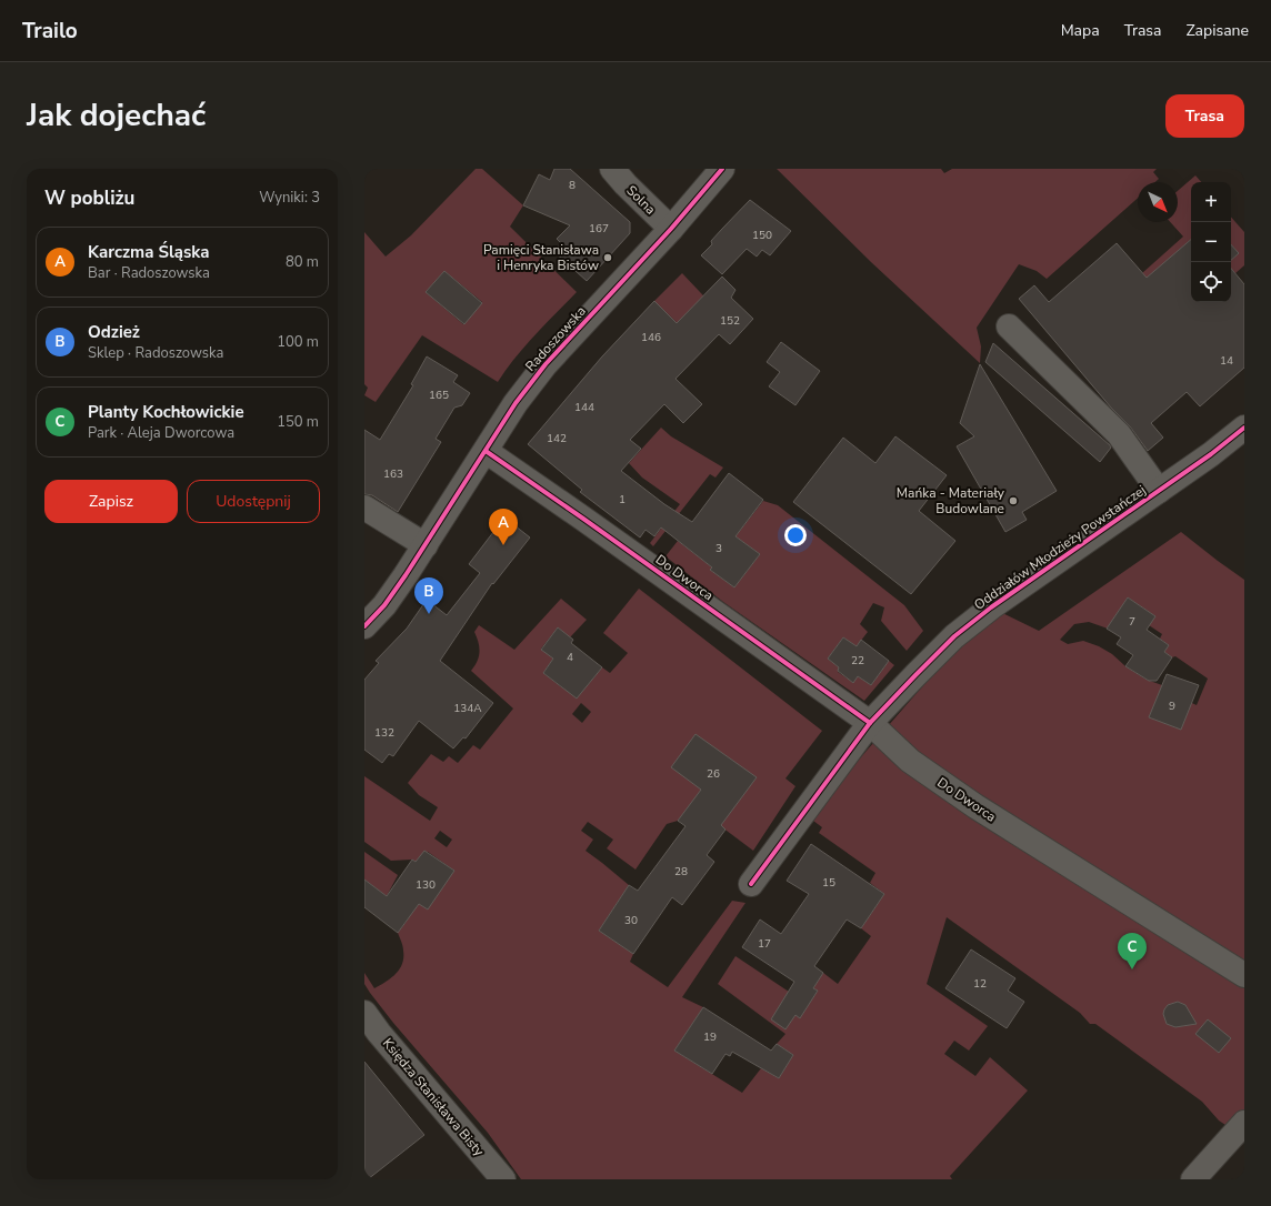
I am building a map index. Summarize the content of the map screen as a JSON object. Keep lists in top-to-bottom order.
{
  "streets": {
    "street": [
      "Solna",
      "Radoszowska",
      "Oddziałów Młodzieży Powstańczej",
      "Do Dworca",
      "Księdza Stanisława Bisty"
    ]
  },
  "crossings": [
    ["Solna", "Radoszowska"],
    ["Radoszowska", "Do Dworca"],
    ["Oddziałów Młodzieży Powstańczej", "Do Dworca"]
  ],
  "places": ["Pamięci Stanisława i Henryka Bistów", "Mańka - Materiały Budowlane"],
  "house_numbers": [
    "8",
    "167",
    "150",
    "152",
    "146",
    "14",
    "165",
    "144",
    "142",
    "163",
    "1",
    "3",
    "7",
    "4",
    "22",
    "9",
    "134A",
    "132",
    "26",
    "28",
    "15",
    "130",
    "30",
    "17",
    "12",
    "19"
  ],
  "north": "bottom right",
  "page": {
    "header": "Trailo",
    "nav": ["Mapa", "Trasa", "Zapisane"],
    "title": "Jak dojechać",
    "buttons": [
      "Trasa",
      ["Zapisz", "Udostępnij"]
    ],
    "heading": ["W pobliżu", "Wyniki: 3"],
    "map_buttons": ["+", "−"],
    "list": [
      {
        "mark": "A",
        "name": "Karczma Śląska",
        "note": "Bar · Radoszowska",
        "value": "80 m"
      },
      {
        "mark": "B",
        "name": "Odzież",
        "note": "Sklep · Radoszowska",
        "value": "100 m"
      },
      {
        "mark": "C",
        "name": "Planty Kochłowickie",
        "note": "Park · Aleja Dworcowa",
        "value": "150 m"
      }
    ],
    "pins": ["A", "B", "C"]
  }
}
